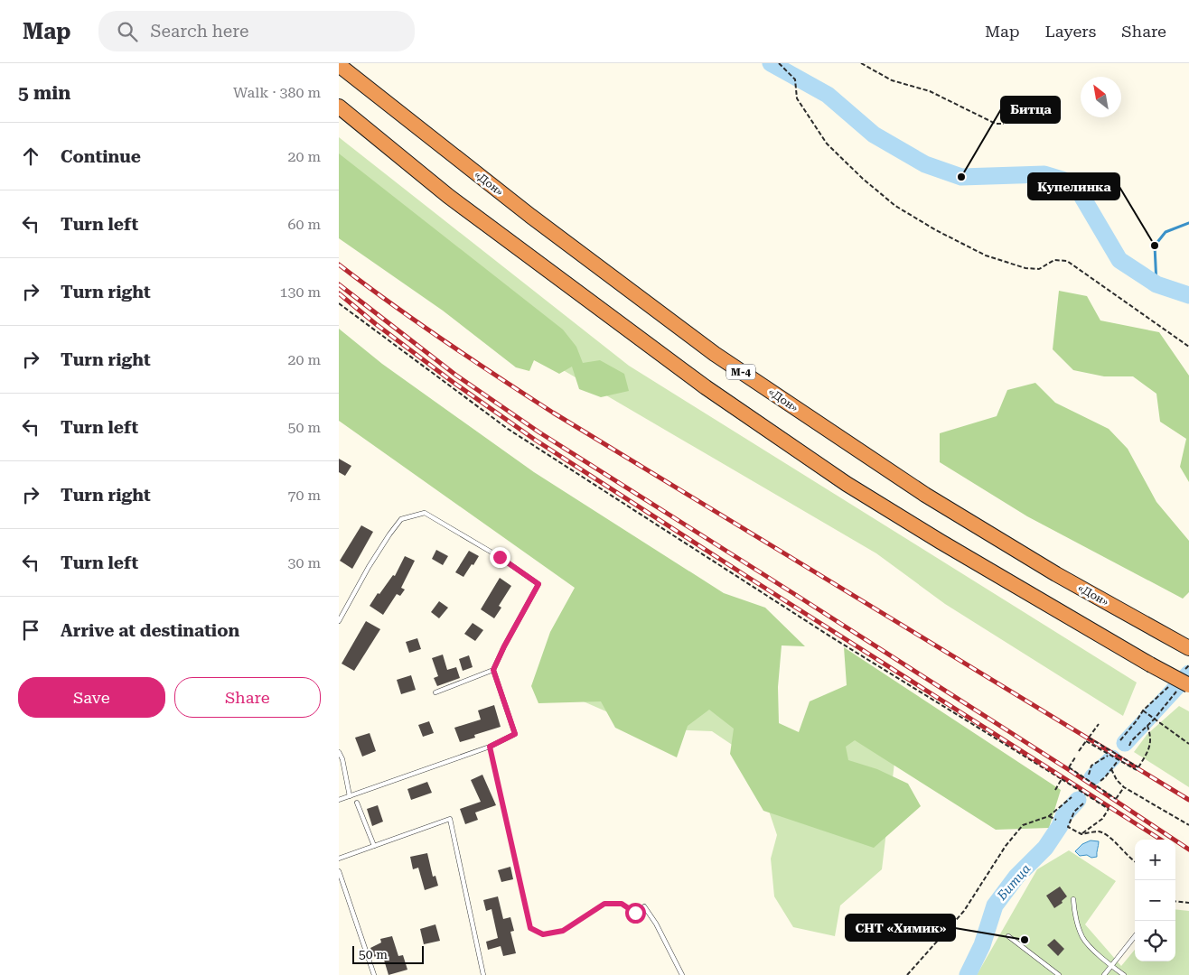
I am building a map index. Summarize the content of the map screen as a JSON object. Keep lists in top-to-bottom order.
{
  "streets": {
    "highway": ["«Дон»", "М-4"]
  },
  "water": ["Битца"],
  "places": ["Битца", "Купелинка", "СНТ «Химик»"],
  "scale_bar": "50 m",
  "north": "top left",
  "page": {
    "header": "Map",
    "search": "Search here",
    "nav": ["Map", "Layers", "Share"],
    "heading": ["5 min", "Walk · 380 m"],
    "list": [
      ["Continue", "20 m"],
      ["Turn left", "60 m"],
      ["Turn right", "130 m"],
      ["Turn right", "20 m"],
      ["Turn left", "50 m"],
      ["Turn right", "70 m"],
      ["Turn left", "30 m"],
      "Arrive at destination"
    ],
    "buttons": ["Save", "Share"],
    "map_buttons": ["+", "−"],
    "scale": "50 m"
  }
}
